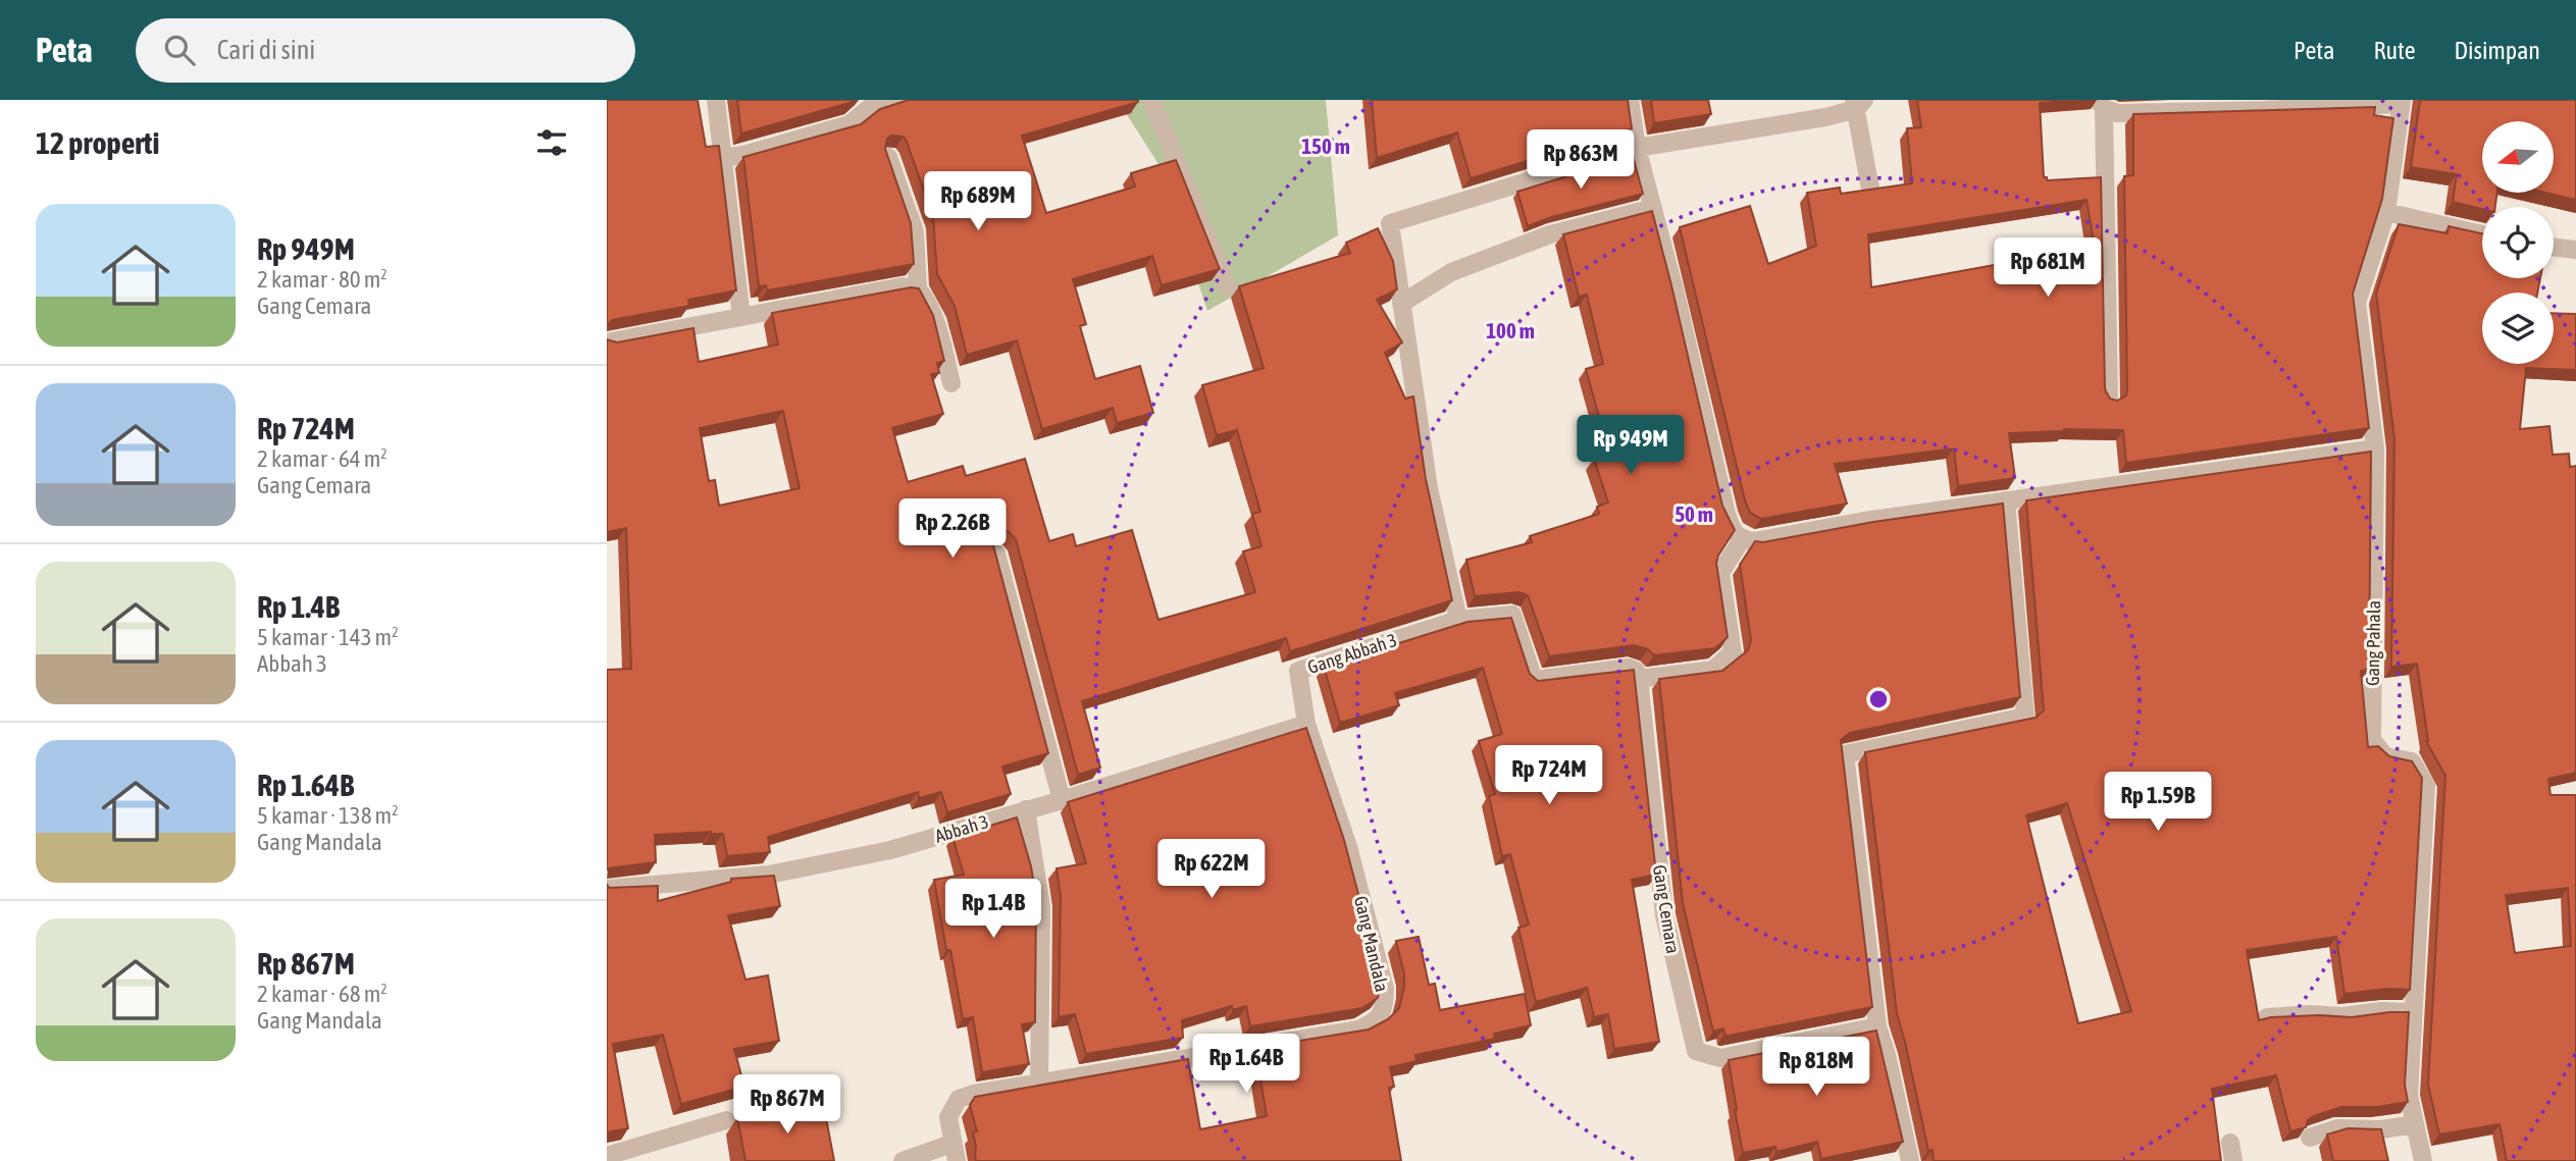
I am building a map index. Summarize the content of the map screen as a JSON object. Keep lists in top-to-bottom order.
{
  "streets": {
    "street": [
      "Gang Pahala",
      "Gang Abbah 3",
      "Abbah 3",
      "Gang Cemara",
      "Gang Mandala"
    ]
  },
  "crossings": [
    ["Gang Abbah 3", "Abbah 3"],
    ["Gang Abbah 3", "Gang Mandala"],
    ["Abbah 3", "Gang Mandala"]
  ],
  "north": "left",
  "page": {
    "header": "Peta",
    "search": "Cari di sini",
    "nav": ["Peta", "Rute", "Disimpan"],
    "heading": "12 properti",
    "price": [
      "Rp 863M",
      "Rp 689M",
      "Rp 681M",
      "Rp 949M",
      "Rp 2.26B",
      "Rp 724M",
      "Rp 1.59B",
      "Rp 622M",
      "Rp 1.4B",
      "Rp 1.64B",
      "Rp 818M",
      "Rp 867M"
    ],
    "list": [
      {
        "name": "Rp 949M",
        "note": "2 kamar · 80 m² · Gang Cemara"
      },
      {
        "name": "Rp 724M",
        "note": "2 kamar · 64 m² · Gang Cemara"
      },
      {
        "name": "Rp 1.4B",
        "note": "5 kamar · 143 m² · Abbah 3"
      },
      {
        "name": "Rp 1.64B",
        "note": "5 kamar · 138 m² · Gang Mandala"
      },
      {
        "name": "Rp 867M",
        "note": "2 kamar · 68 m² · Gang Mandala"
      }
    ]
  },
  "rings": ["150 m", "100 m", "50 m"]
}
